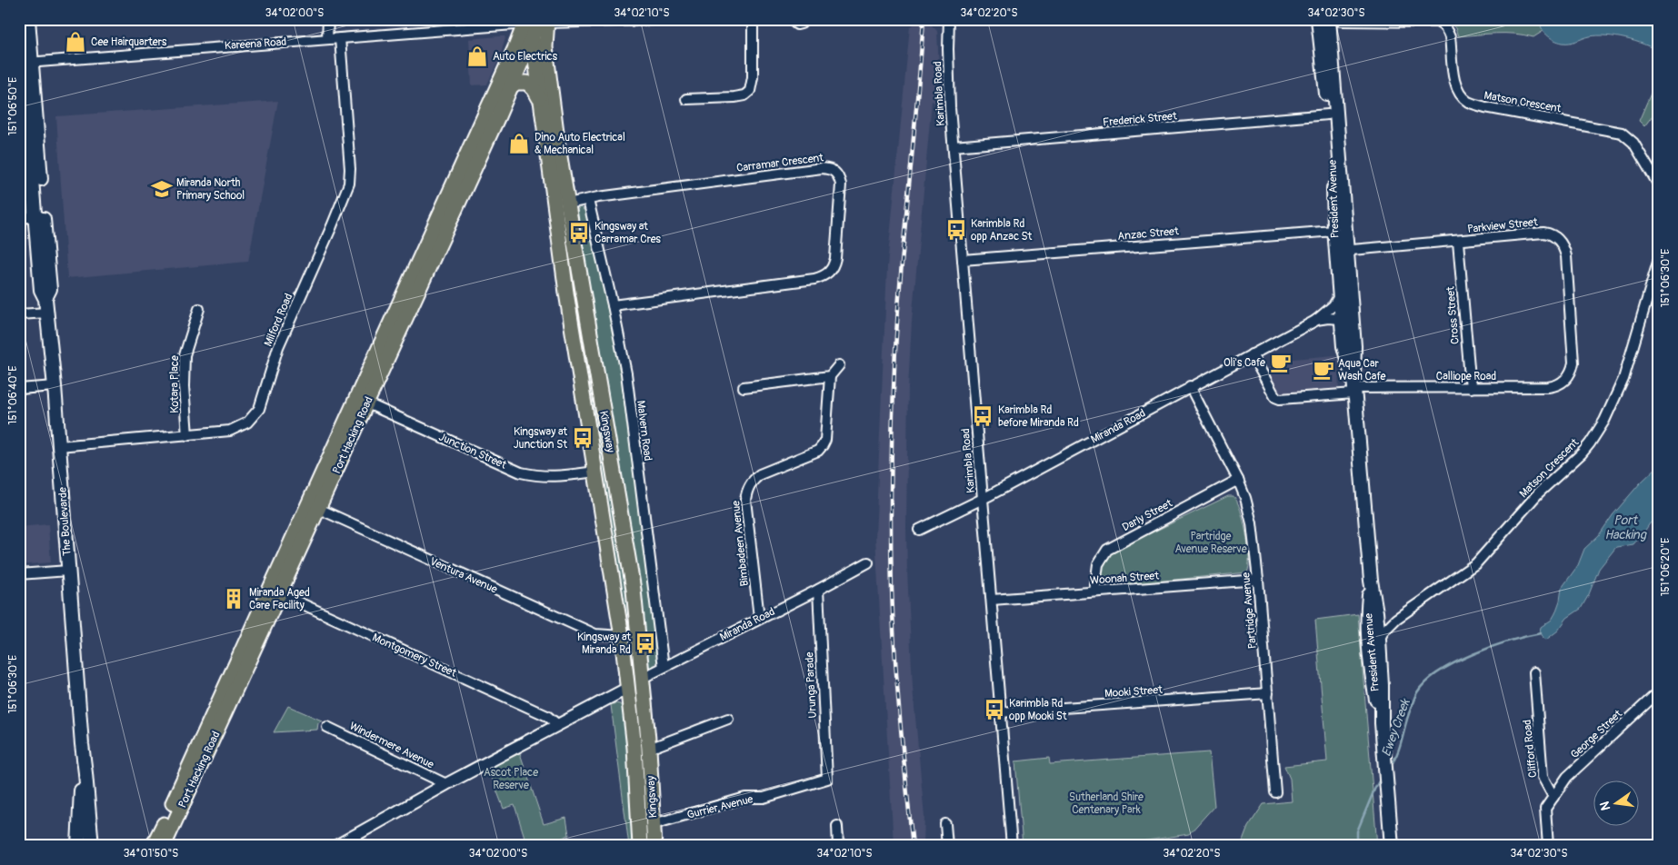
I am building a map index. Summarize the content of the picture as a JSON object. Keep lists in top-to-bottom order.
{
  "streets": {
    "main road": [
      "President Avenue",
      "Miranda Road",
      "Kingsway",
      "Port Hacking Road",
      "The Boulevarde",
      "Gurrier Avenue"
    ],
    "street": [
      "Kareena Road",
      "Karimbla Road",
      "Matson Crescent",
      "Frederick Street",
      "Carramar Crescent",
      "Parkview Street",
      "Anzac Street",
      "Cross Street",
      "Milford Road",
      "Calliope Road",
      "Kotara Place",
      "Malvern Road",
      "Junction Street",
      "Darly Street",
      "Bimbadeen Avenue",
      "Ventura Avenue",
      "Woonah Street",
      "Partridge Avenue",
      "Montgomery Street",
      "Urunga Parade",
      "Mooki Street",
      "George Street",
      "Windermere Avenue",
      "Clifford Road"
    ]
  },
  "crossings": [
    ["Kareena Road", "Milford Road"],
    ["Kareena Road", "Kingsway"],
    ["Kareena Road", "Port Hacking Road"],
    ["Kareena Road", "The Boulevarde"],
    ["Karimbla Road", "Frederick Street"],
    ["Karimbla Road", "Anzac Street"],
    ["Karimbla Road", "Miranda Road"],
    ["Karimbla Road", "Woonah Street"],
    ["Karimbla Road", "Mooki Street"],
    ["Matson Crescent", "President Avenue"],
    ["Frederick Street", "President Avenue"],
    ["Carramar Crescent", "Malvern Road"],
    ["Carramar Crescent", "Kingsway"],
    ["President Avenue", "Parkview Street"],
    ["President Avenue", "Anzac Street"],
    ["President Avenue", "Calliope Road"],
    ["President Avenue", "Miranda Road"],
    ["Parkview Street", "Cross Street"],
    ["Parkview Street", "Calliope Road"],
    ["Cross Street", "Calliope Road"],
    ["Milford Road", "Kotara Place"],
    ["Milford Road", "The Boulevarde"],
    ["Calliope Road", "Miranda Road"],
    ["Miranda Road", "Malvern Road"],
    ["Miranda Road", "Kingsway"],
    ["Miranda Road", "Bimbadeen Avenue"],
    ["Miranda Road", "Partridge Avenue"],
    ["Miranda Road", "Urunga Parade"],
    ["Kingsway", "Port Hacking Road"],
    ["Kingsway", "Junction Street"],
    ["Kingsway", "Ventura Avenue"],
    ["Kingsway", "Gurrier Avenue"],
    ["Port Hacking Road", "Junction Street"],
    ["Port Hacking Road", "Ventura Avenue"],
    ["Port Hacking Road", "Montgomery Street"],
    ["Darly Street", "Woonah Street"],
    ["Darly Street", "Partridge Avenue"],
    ["Woonah Street", "Partridge Avenue"],
    ["Partridge Avenue", "Mooki Street"],
    ["Urunga Parade", "Gurrier Avenue"],
    ["George Street", "Clifford Road"]
  ],
  "water": ["Port Hacking", "Ewey Creek"],
  "parks": ["Partridge Avenue Reserve", "Ascot Place Reserve", "Sutherland Shire Centenary Park"],
  "places": {
    "shop": ["Cee Hairquarters", "Auto Electrics", "Dino Auto Electrical & Mechanical"],
    "school or university": ["Miranda North Primary School"],
    "bus stop": [
      "Karimbla Rd opp Anzac St",
      "Kingsway at Carramar Cres",
      "Karimbla Rd before Miranda Rd",
      "Kingsway at Junction St",
      "Kingsway at Miranda Rd",
      "Karimbla Rd opp Mooki St"
    ],
    "cafe": ["Oli's Cafe", "Aqua Car Wash Cafe"],
    "building": ["Miranda Aged Care Facility"]
  },
  "north": "left",
  "coordinates": [
    "34°02'00\"S",
    "34°02'10\"S",
    "34°02'20\"S",
    "34°02'30\"S",
    "151°06'50\"E",
    "151°06'30\"E",
    "151°06'40\"E",
    "151°06'20\"E",
    "34°01'50\"S"
  ]
}
